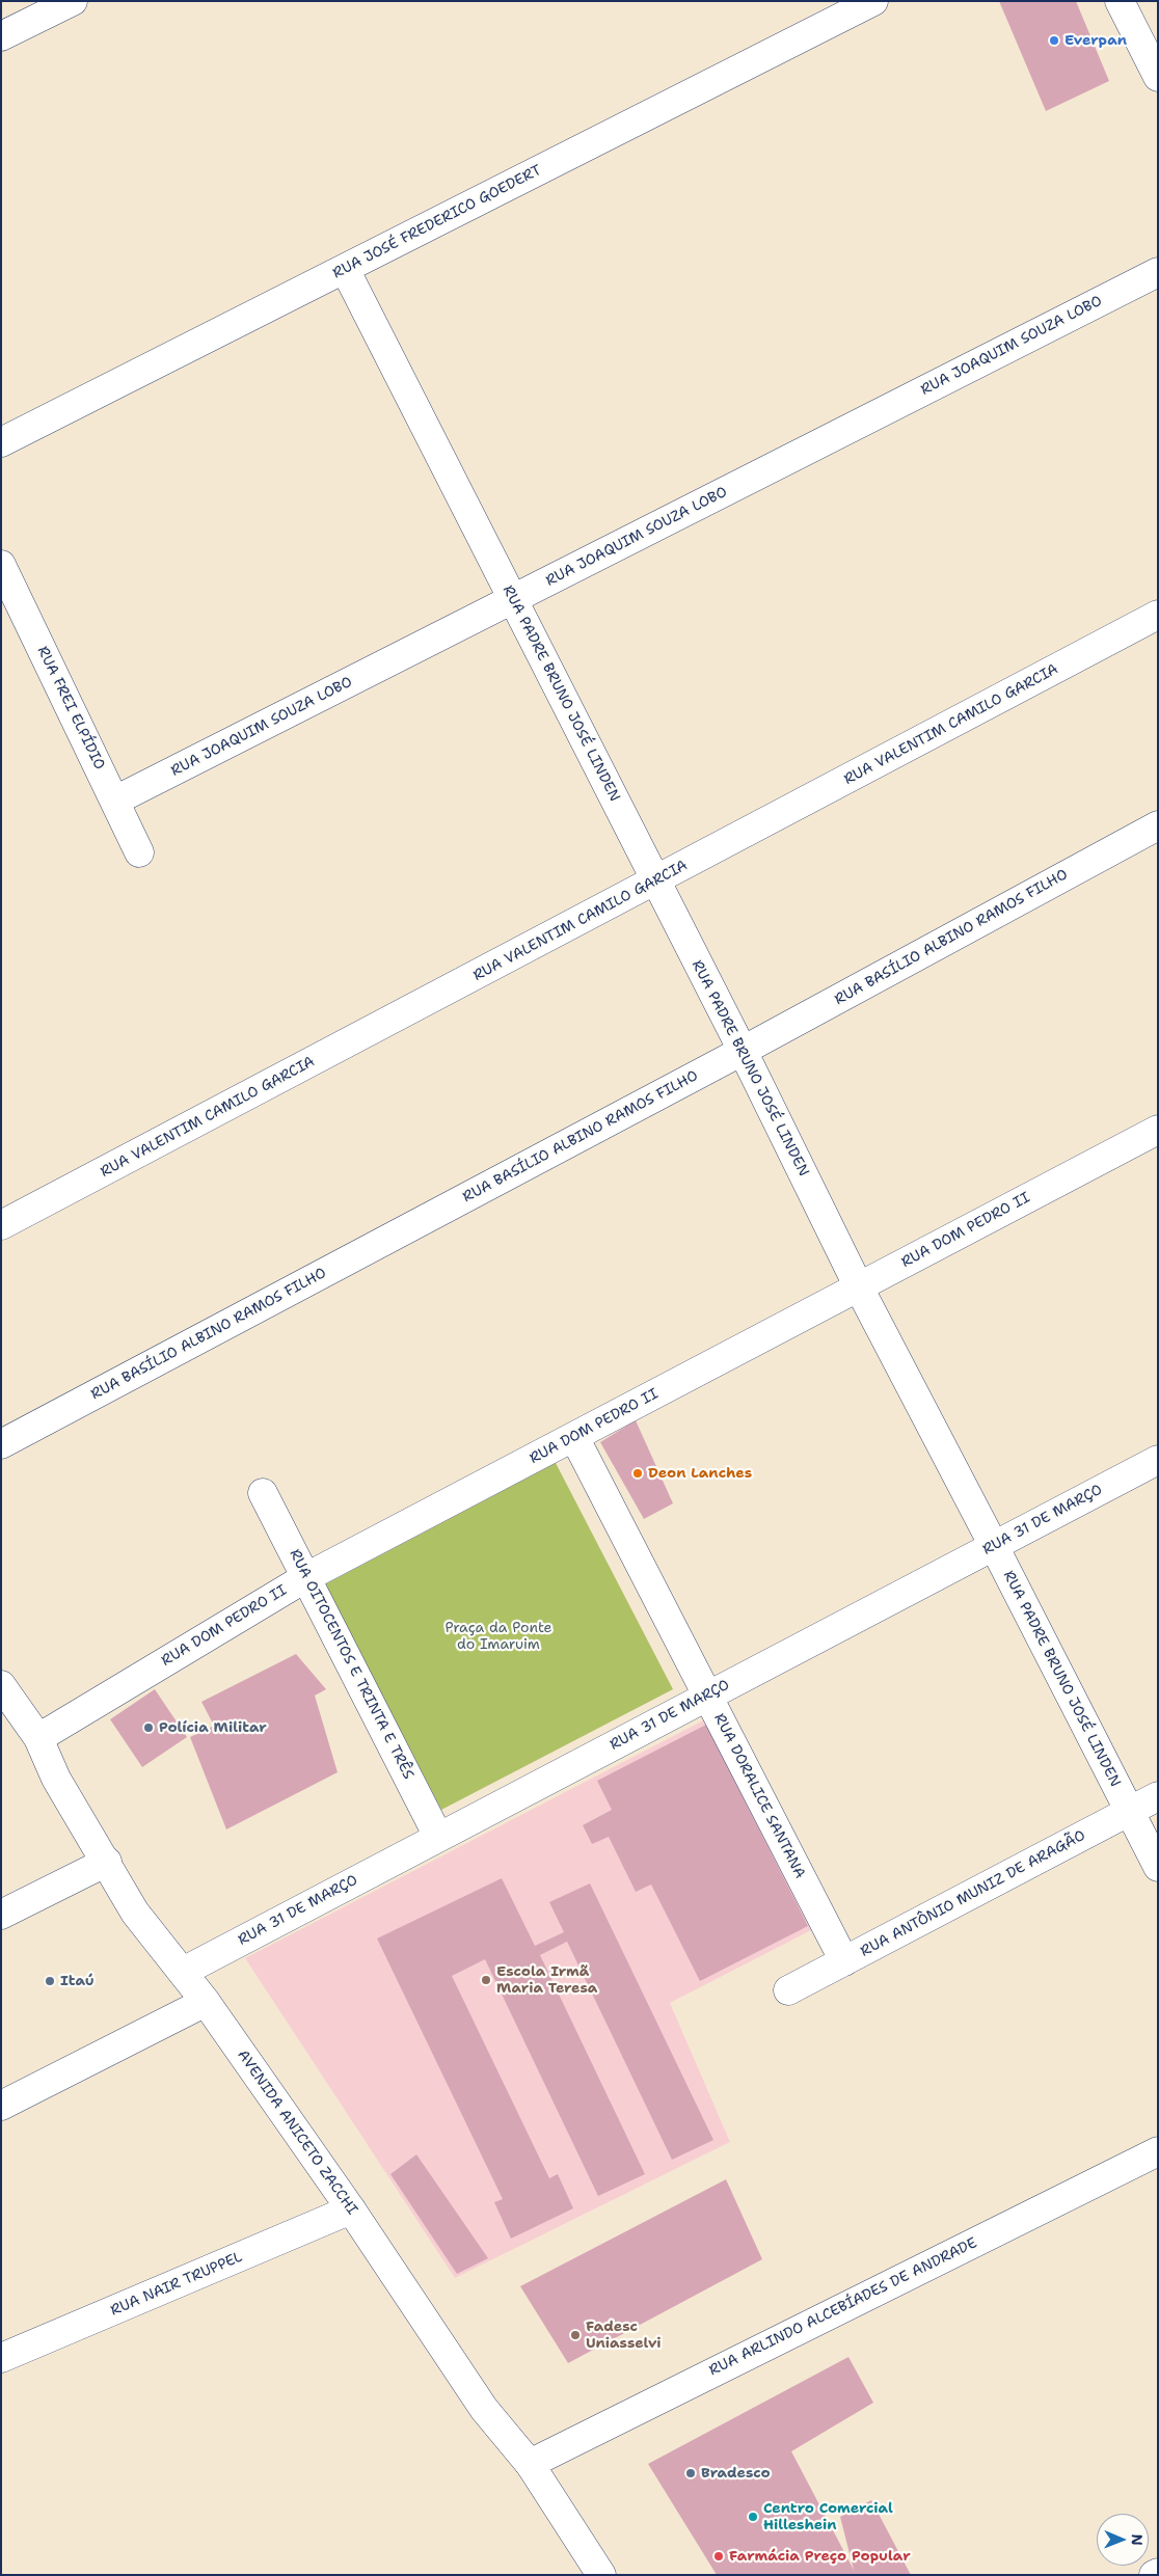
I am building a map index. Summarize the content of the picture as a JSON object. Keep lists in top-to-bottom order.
{
  "streets": {
    "street": [
      "RUA JOSÉ FREDERICO GOEDERT",
      "RUA JOAQUIM SOUZA LOBO",
      "RUA PADRE BRUNO JOSÉ LINDEN",
      "RUA FREI ELPÍDIO",
      "RUA VALENTIM CAMILO GARCIA",
      "RUA BASÍLIO ALBINO RAMOS FILHO",
      "RUA DOM PEDRO II",
      "RUA 31 DE MARÇO",
      "RUA OITOCENTOS E TRINTA E TRÊS",
      "RUA DORALICE SANTANA",
      "RUA ANTÔNIO MUNIZ DE ARAGÃO",
      "AVENIDA ANICETO ZACCHI",
      "RUA NAIR TRUPPEL",
      "RUA ARLINDO ALCEBÍADES DE ANDRADE"
    ]
  },
  "crossings": [
    ["RUA JOSÉ FREDERICO GOEDERT", "RUA PADRE BRUNO JOSÉ LINDEN"],
    ["RUA JOAQUIM SOUZA LOBO", "RUA PADRE BRUNO JOSÉ LINDEN"],
    ["RUA JOAQUIM SOUZA LOBO", "RUA FREI ELPÍDIO"],
    ["RUA PADRE BRUNO JOSÉ LINDEN", "RUA VALENTIM CAMILO GARCIA"],
    ["RUA PADRE BRUNO JOSÉ LINDEN", "RUA BASÍLIO ALBINO RAMOS FILHO"],
    ["RUA PADRE BRUNO JOSÉ LINDEN", "RUA DOM PEDRO II"],
    ["RUA PADRE BRUNO JOSÉ LINDEN", "RUA 31 DE MARÇO"],
    ["RUA PADRE BRUNO JOSÉ LINDEN", "RUA ANTÔNIO MUNIZ DE ARAGÃO"],
    ["RUA DOM PEDRO II", "RUA OITOCENTOS E TRINTA E TRÊS"],
    ["RUA DOM PEDRO II", "RUA DORALICE SANTANA"],
    ["RUA DOM PEDRO II", "AVENIDA ANICETO ZACCHI"],
    ["RUA 31 DE MARÇO", "RUA OITOCENTOS E TRINTA E TRÊS"],
    ["RUA 31 DE MARÇO", "RUA DORALICE SANTANA"],
    ["RUA 31 DE MARÇO", "AVENIDA ANICETO ZACCHI"],
    ["RUA DORALICE SANTANA", "RUA ANTÔNIO MUNIZ DE ARAGÃO"],
    ["AVENIDA ANICETO ZACCHI", "RUA NAIR TRUPPEL"],
    ["AVENIDA ANICETO ZACCHI", "RUA ARLINDO ALCEBÍADES DE ANDRADE"]
  ],
  "parks": ["Praça da Ponte do Imaruim"],
  "places": [
    "Everpan",
    "Deon Lanches",
    "Polícia Militar",
    "Escola Irmã Maria Teresa",
    "Itaú",
    "Fadesc Uniasselvi",
    "Bradesco",
    "Centro Comercial Hilleshein",
    "Farmácia Preço Popular"
  ],
  "north": "right"
}
